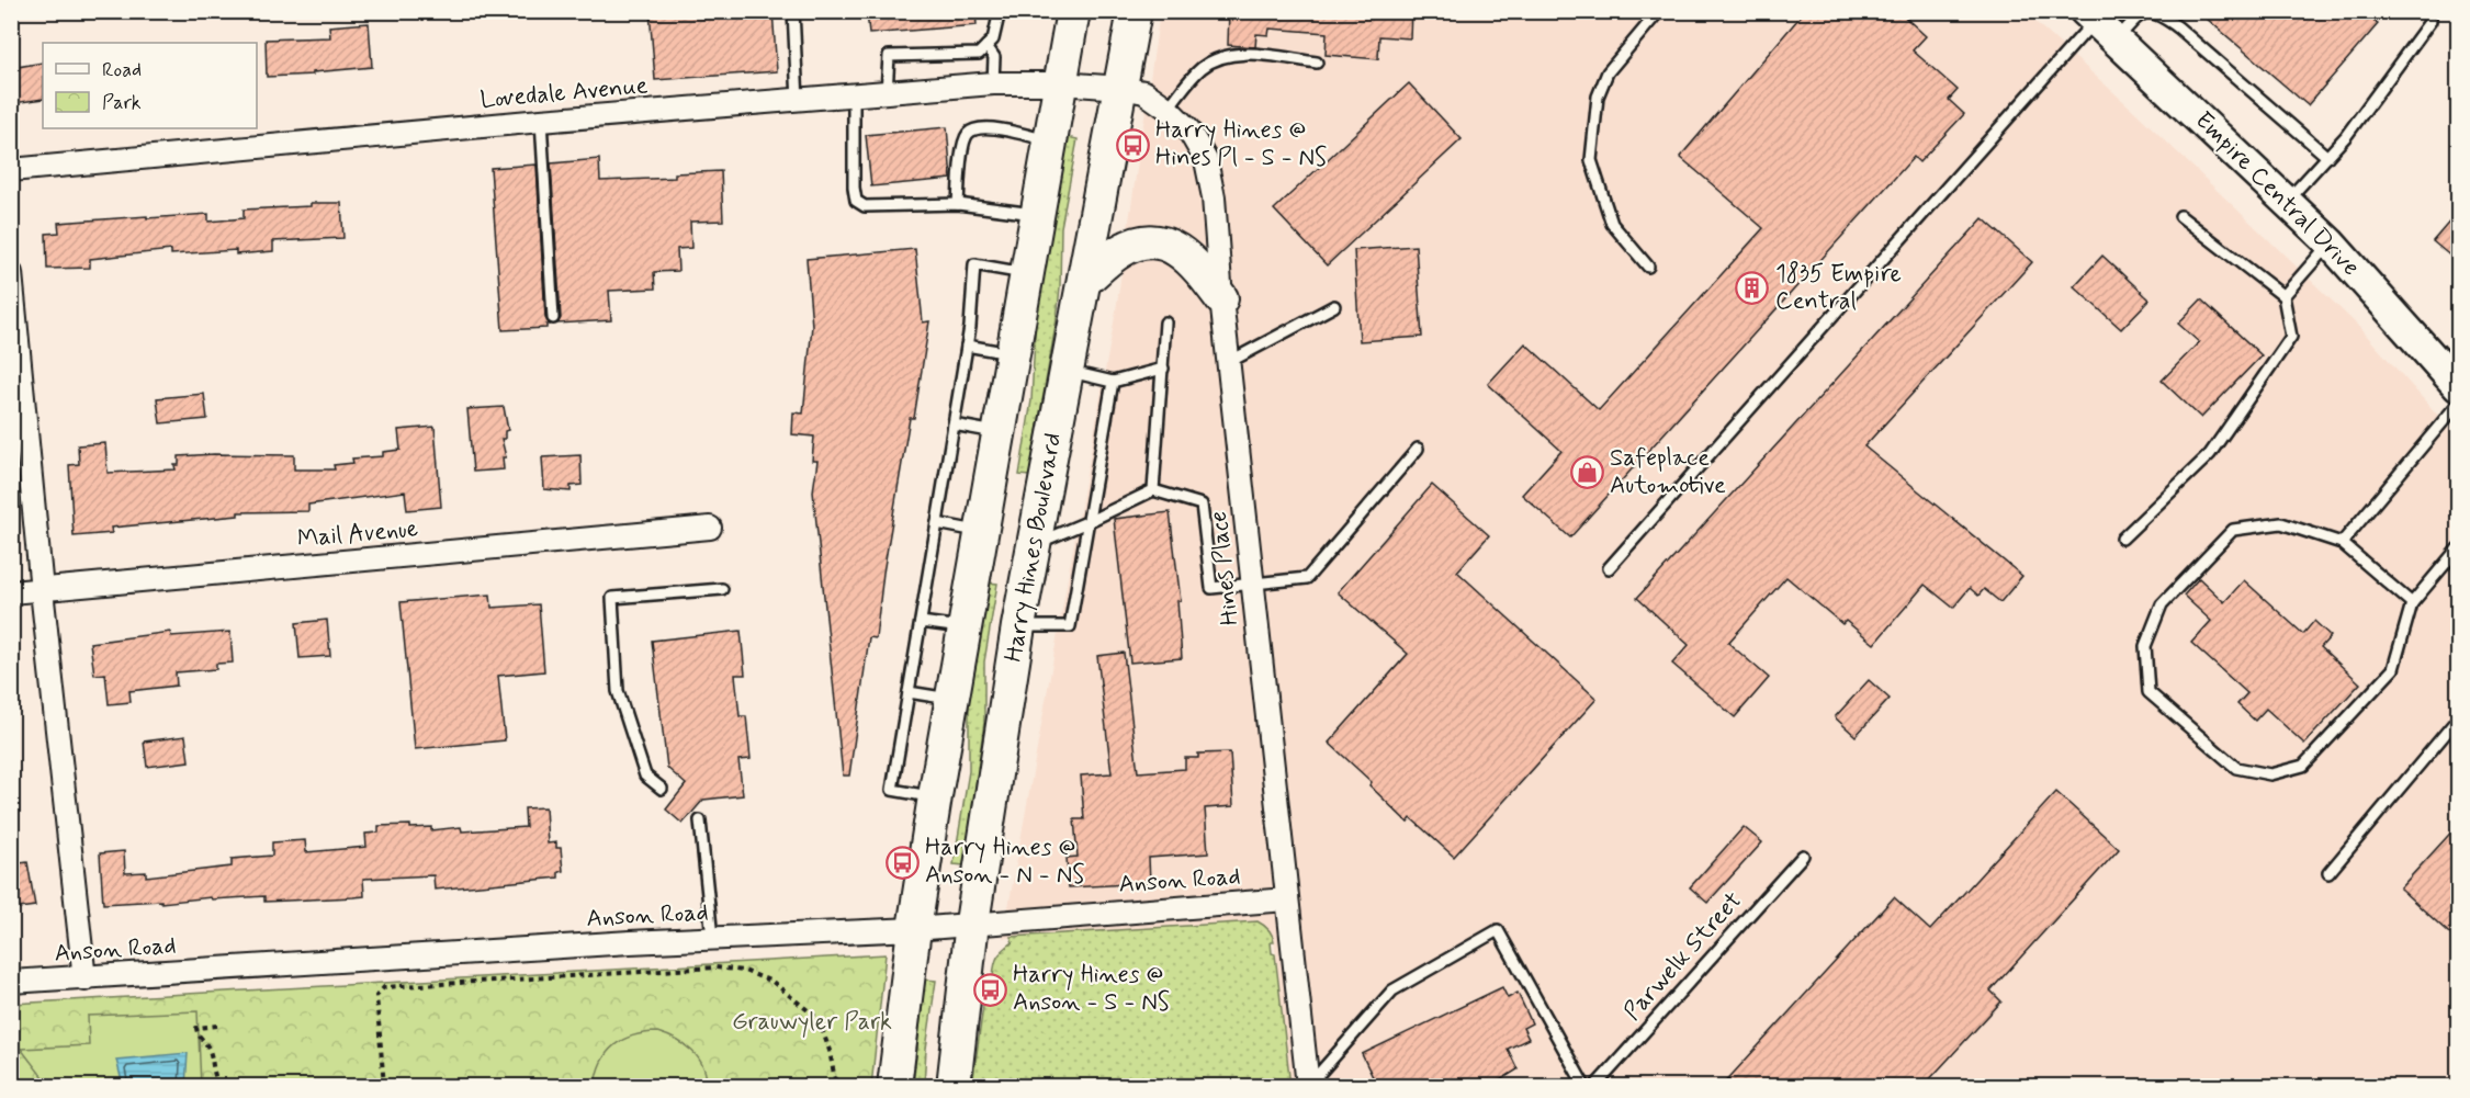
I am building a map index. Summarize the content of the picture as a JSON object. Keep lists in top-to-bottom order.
{
  "streets": {
    "main road": ["Harry Hines Boulevard"],
    "street": [
      "Lovedale Avenue",
      "Empire Central Drive",
      "Mail Avenue",
      "Hines Place",
      "Anson Road"
    ],
    "lane": ["Parwelk Street"]
  },
  "crossings": [
    ["Lovedale Avenue", "Harry Hines Boulevard"],
    ["Lovedale Avenue", "Hines Place"],
    ["Harry Hines Boulevard", "Hines Place"],
    ["Harry Hines Boulevard", "Anson Road"],
    ["Hines Place", "Anson Road"]
  ],
  "parks": ["Grauwyler Park"],
  "places": {
    "bus stop": ["Harry Hines @ Hines Pl - S - NS", "Harry Hines @ Anson - N - NS", "Harry Hines @ Anson - S - NS"],
    "building": ["1835 Empire Central"],
    "shop": ["Safeplace Automotive"]
  },
  "legend": ["Road", "Park"]
}
